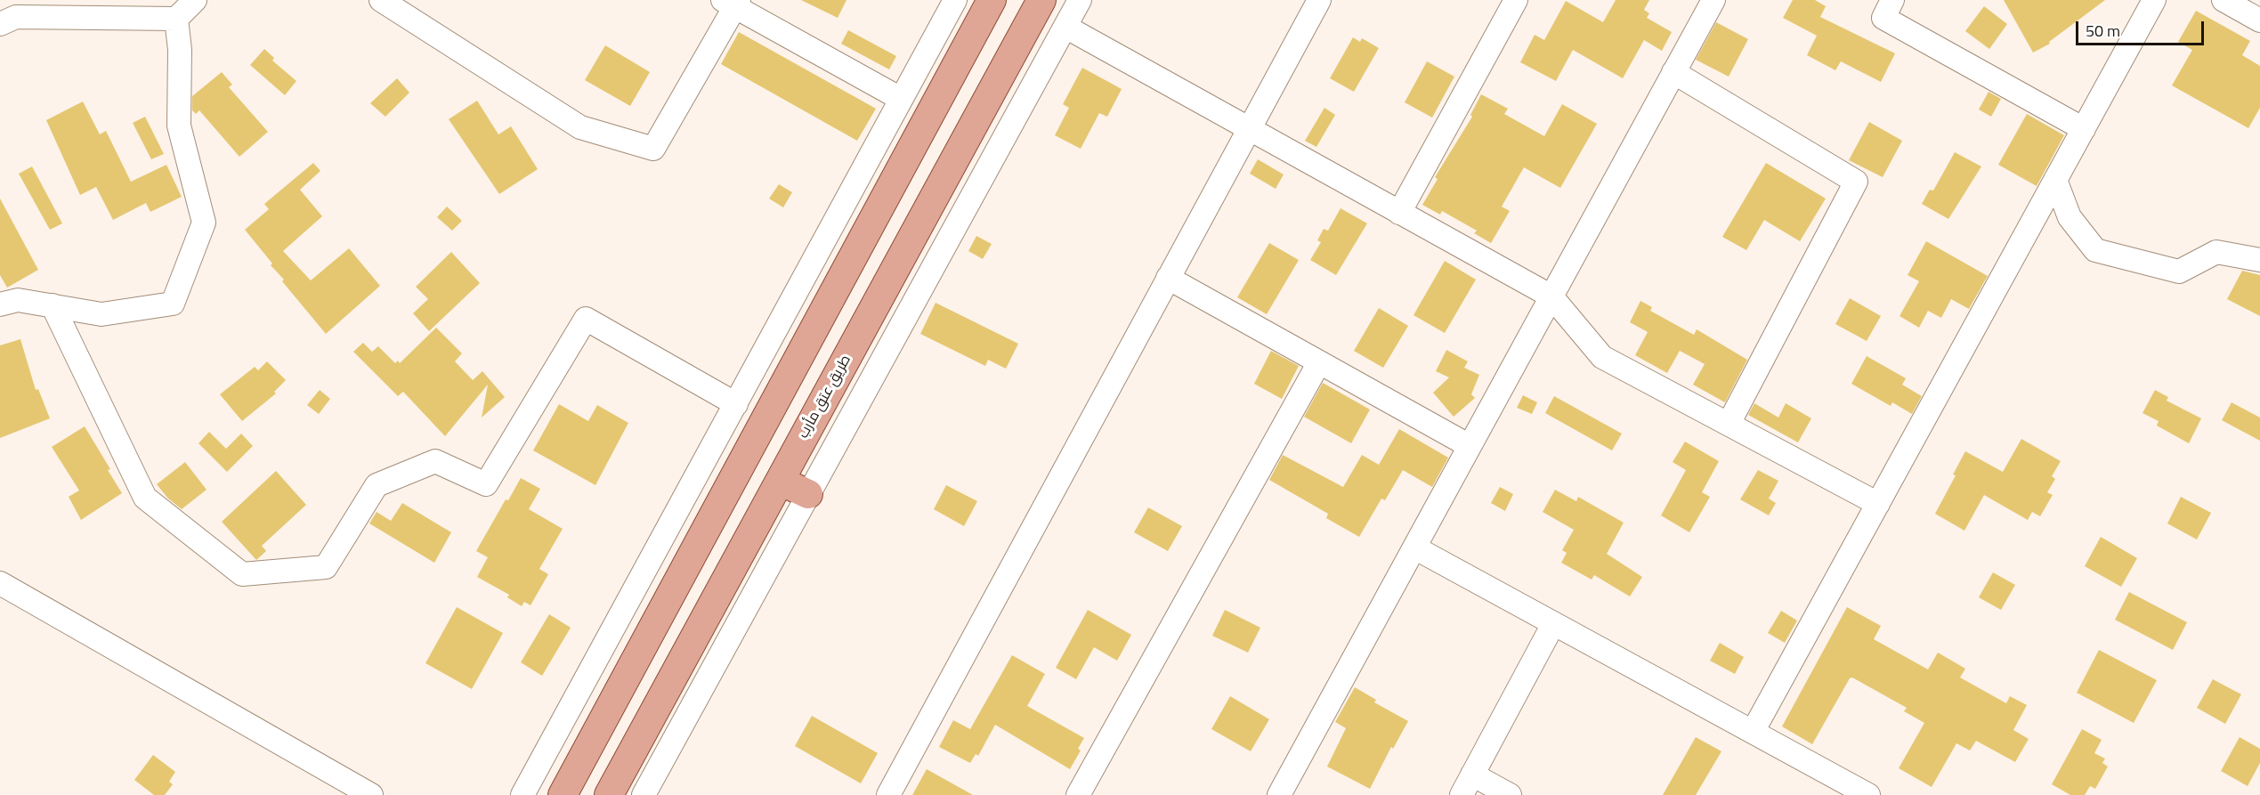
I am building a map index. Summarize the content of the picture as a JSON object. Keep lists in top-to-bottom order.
{
  "streets": {
    "main road": ["طريق عتق مأرب"]
  },
  "scale_bar": "50 m"
}
